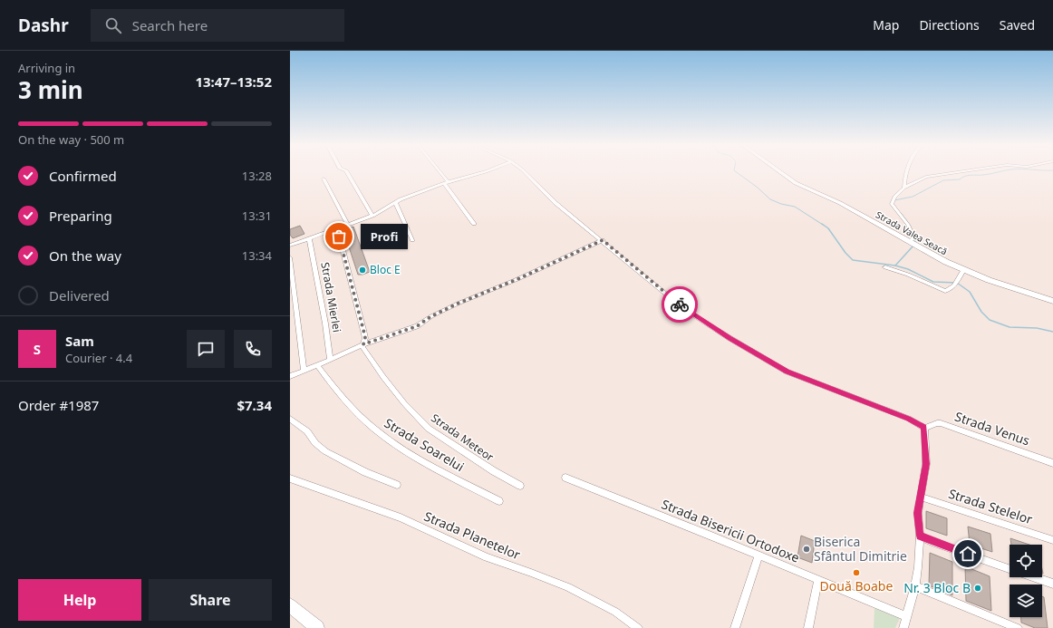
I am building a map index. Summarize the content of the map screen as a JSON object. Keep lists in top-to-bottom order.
{
  "streets": {
    "main road": ["Strada Valea Seacă"],
    "street": [
      "Strada Mierlei",
      "Strada Venus",
      "Strada Meteor",
      "Strada Soarelui",
      "Strada Stelelor",
      "Strada Bisericii Ortodoxe",
      "Strada Planetelor"
    ]
  },
  "places": [
    "Profi",
    "Bloc E",
    "Biserica Sfântul Dimitrie",
    "Două Boabe",
    "Nr. 3 Bloc B"
  ],
  "page": {
    "header": "Dashr",
    "search": "Search here",
    "nav": ["Map", "Directions", "Saved"],
    "heading": ["3 min", "Arriving in", "13:47–13:52"],
    "panel": [
      "Sam",
      "Courier · 4.4",
      "Order #1987",
      "$7.34"
    ],
    "bar": "On the way · 500 m",
    "list": [
      ["Confirmed", "13:28"],
      ["Preparing", "13:31"],
      ["On the way", "13:34"],
      "Delivered"
    ],
    "bubble": "Profi",
    "round": "S",
    "buttons": ["Help", "Share"]
  }
}
